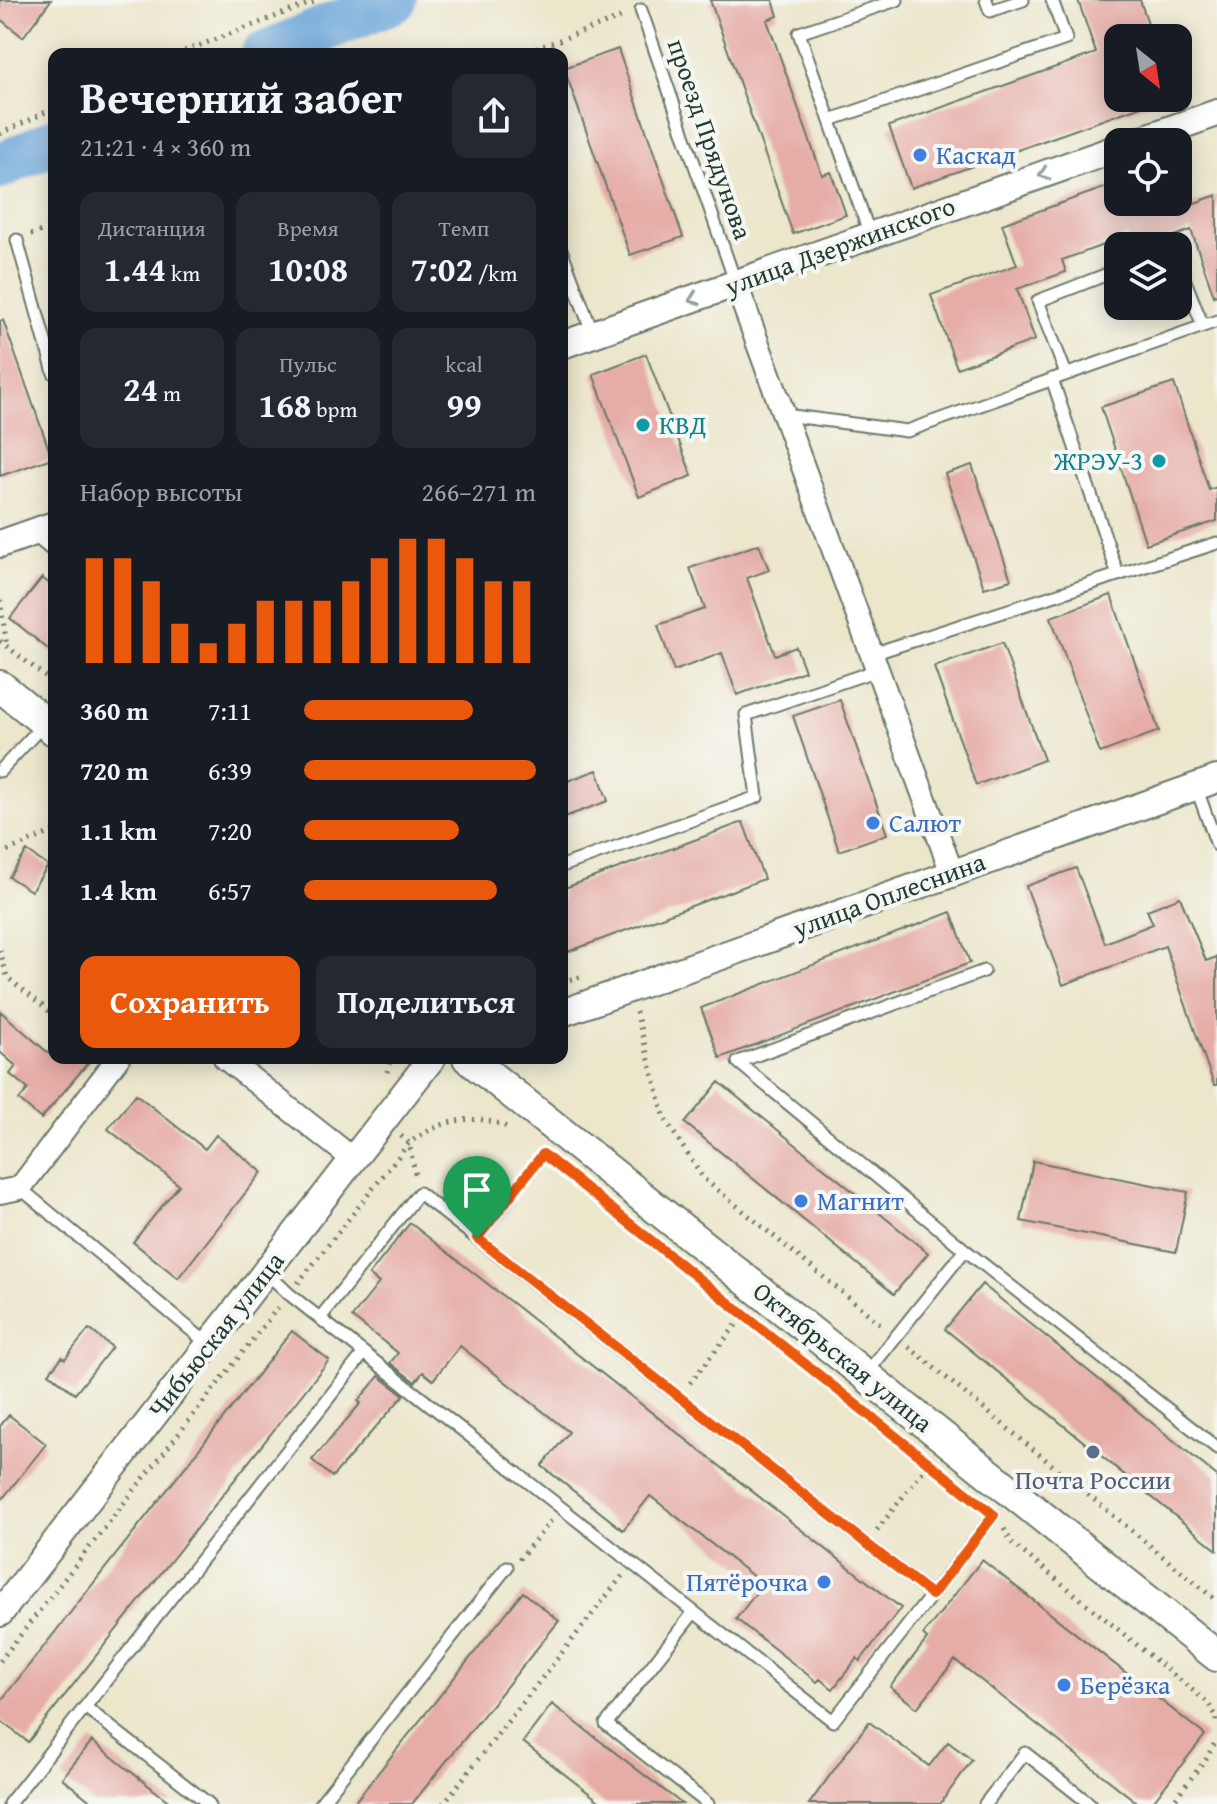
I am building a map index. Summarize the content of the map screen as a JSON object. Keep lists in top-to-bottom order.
{
  "streets": {
    "main road": ["Октябрьская улица"],
    "street": ["улица Дзержинского", "улица Оплеснина", "Чибьюская улица"],
    "lane": ["проезд Прядунова"]
  },
  "crossings": [
    ["проезд Прядунова", "улица Дзержинского"]
  ],
  "one_way": ["улица Дзержинского"],
  "places": [
    "Каскад",
    "КВД",
    "ЖРЭУ-3",
    "Салют",
    "Магнит",
    "Почта России",
    "Пятёрочка",
    "Берёзка"
  ],
  "north": "bottom right",
  "page": {
    "heading": ["Вечерний забег", "21:21 · 4 × 360 m"],
    "stats": [
      ["Дистанция", "1.44 km"],
      ["Время", "10:08"],
      ["Темп", "7:02 /km"],
      ["24 m"],
      ["Пульс", "168 bpm"],
      ["kcal", "99"]
    ],
    "chart": ["Набор высоты", "266–271 m"],
    "list": [
      {
        "name": "360 m",
        "note": "7:11"
      },
      {
        "name": "720 m",
        "note": "6:39"
      },
      {
        "name": "1.1 km",
        "note": "7:20"
      },
      {
        "name": "1.4 km",
        "note": "6:57"
      }
    ],
    "buttons": ["Сохранить", "Поделиться"]
  }
}
